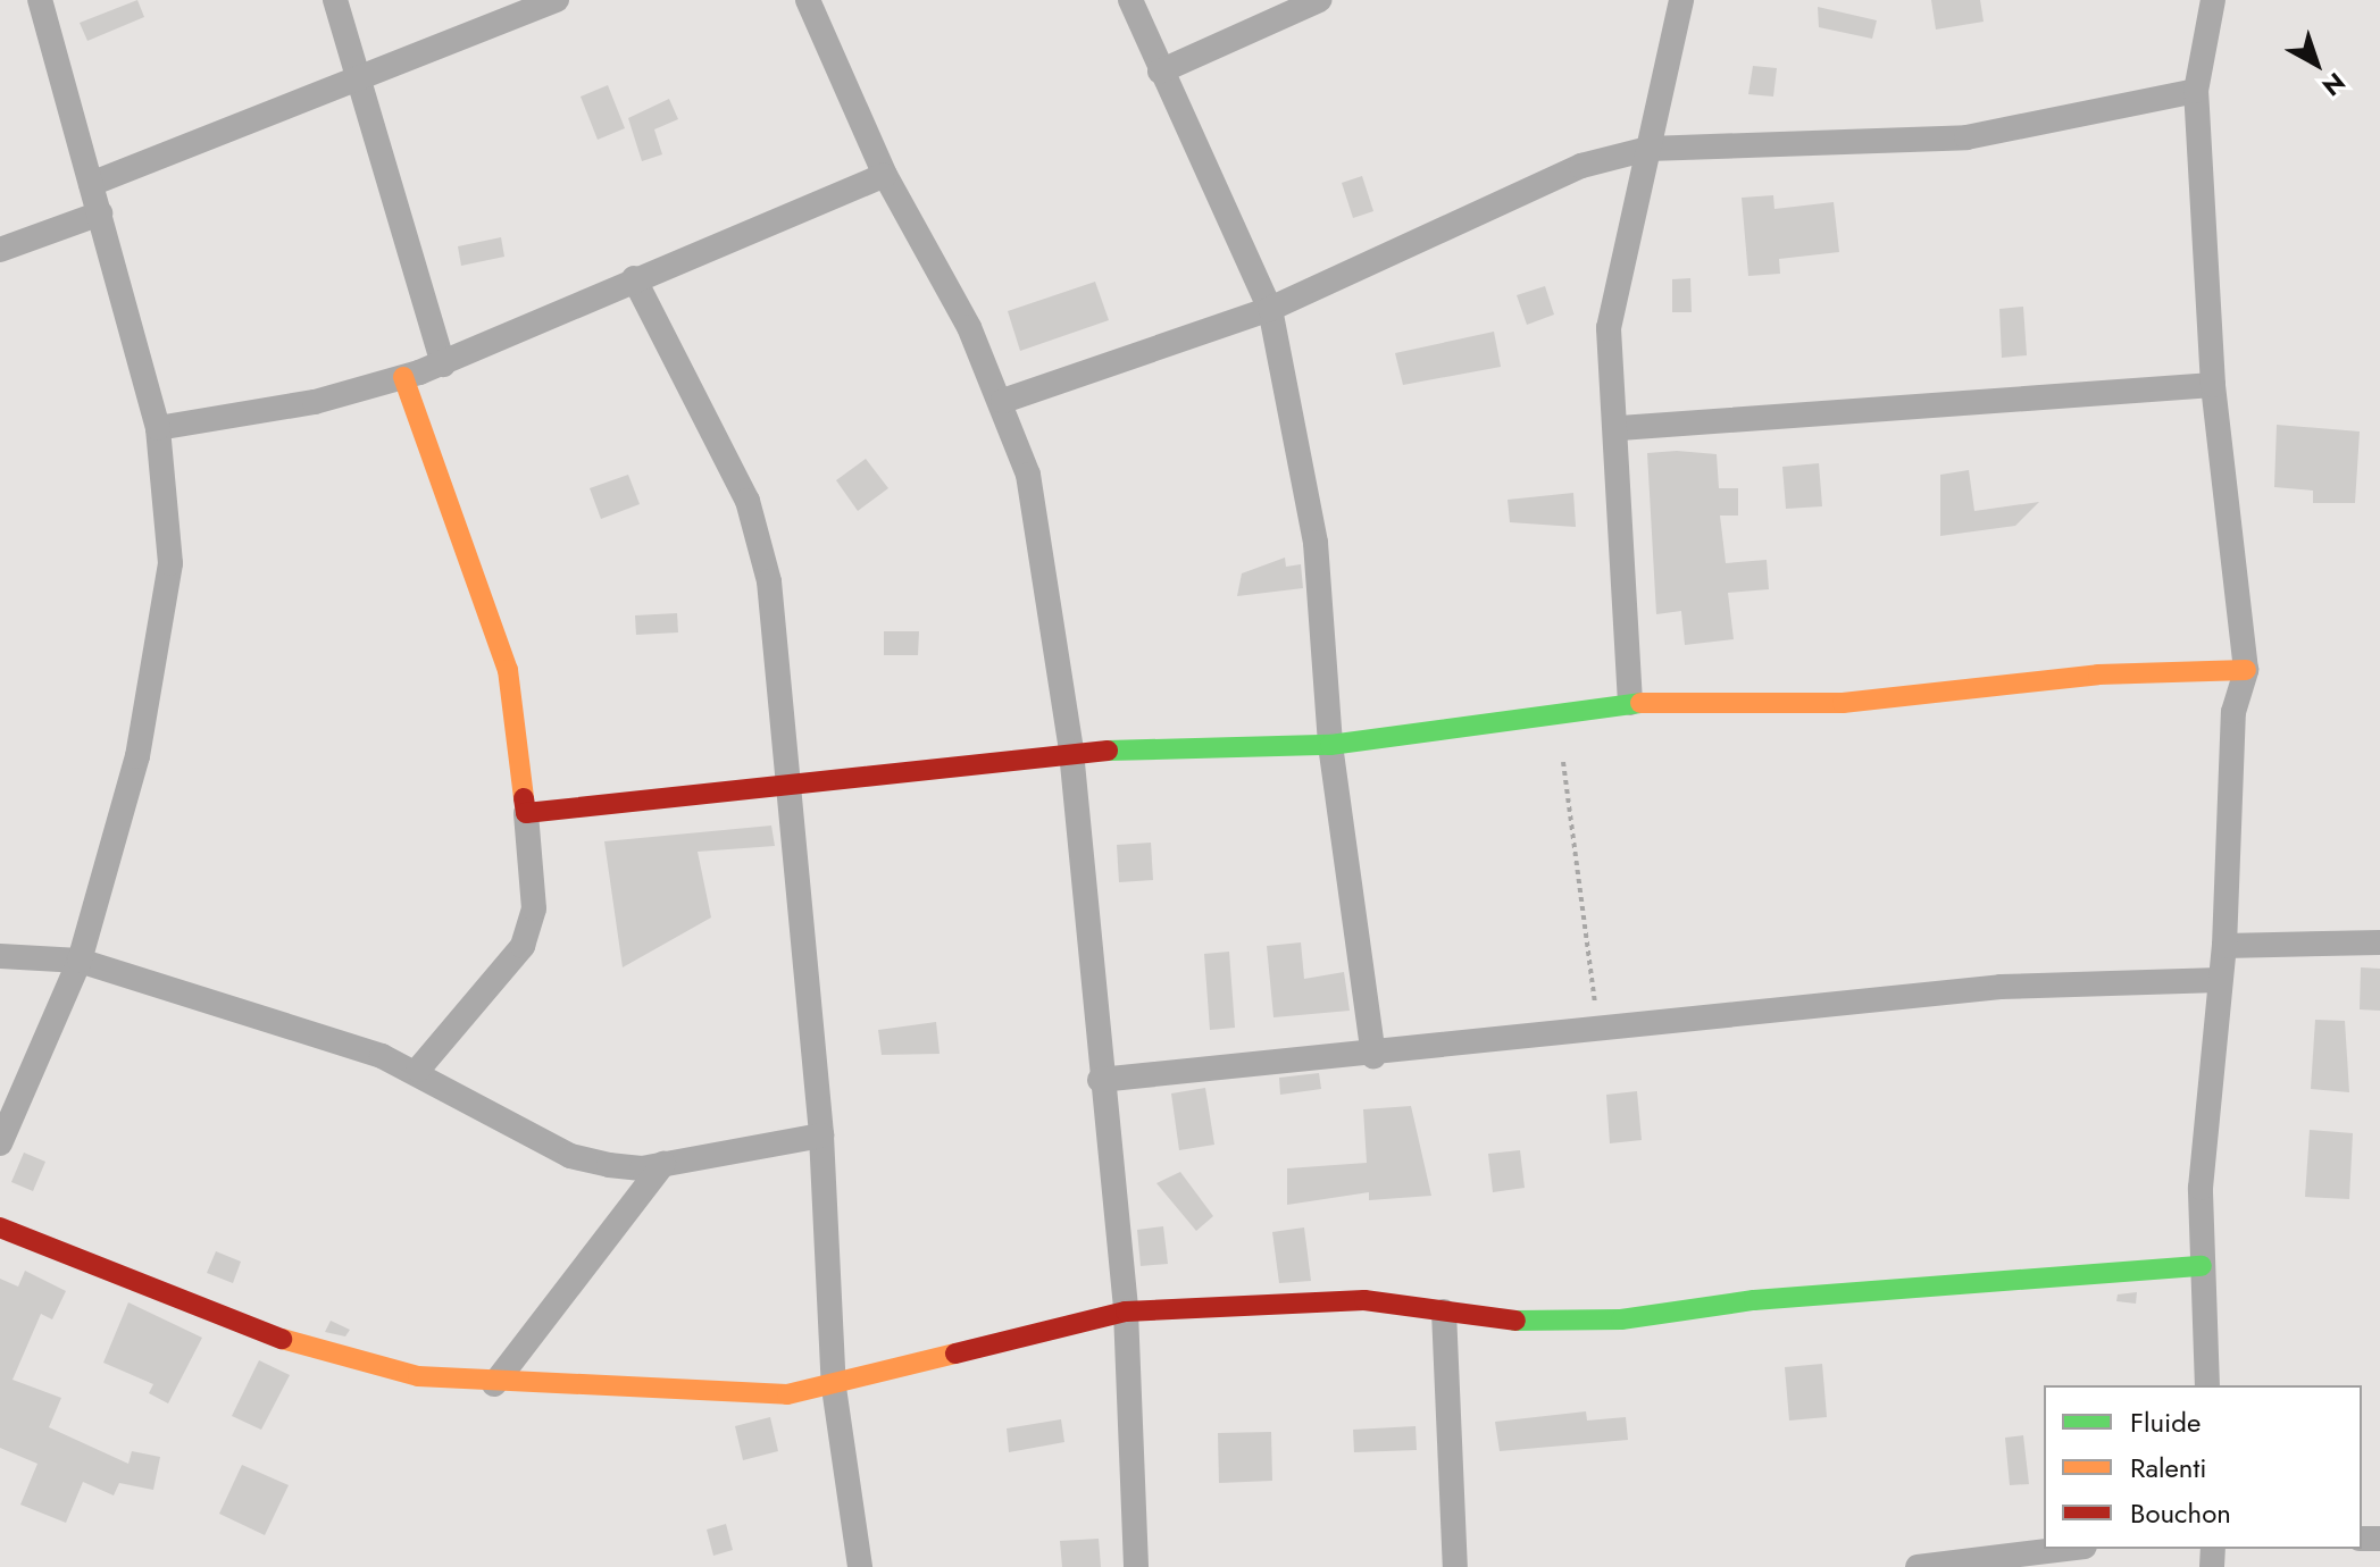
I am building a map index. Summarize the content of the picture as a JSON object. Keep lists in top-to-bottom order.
{
  "legend": ["Fluide", "Ralenti", "Bouchon"],
  "north": "bottom right"
}
